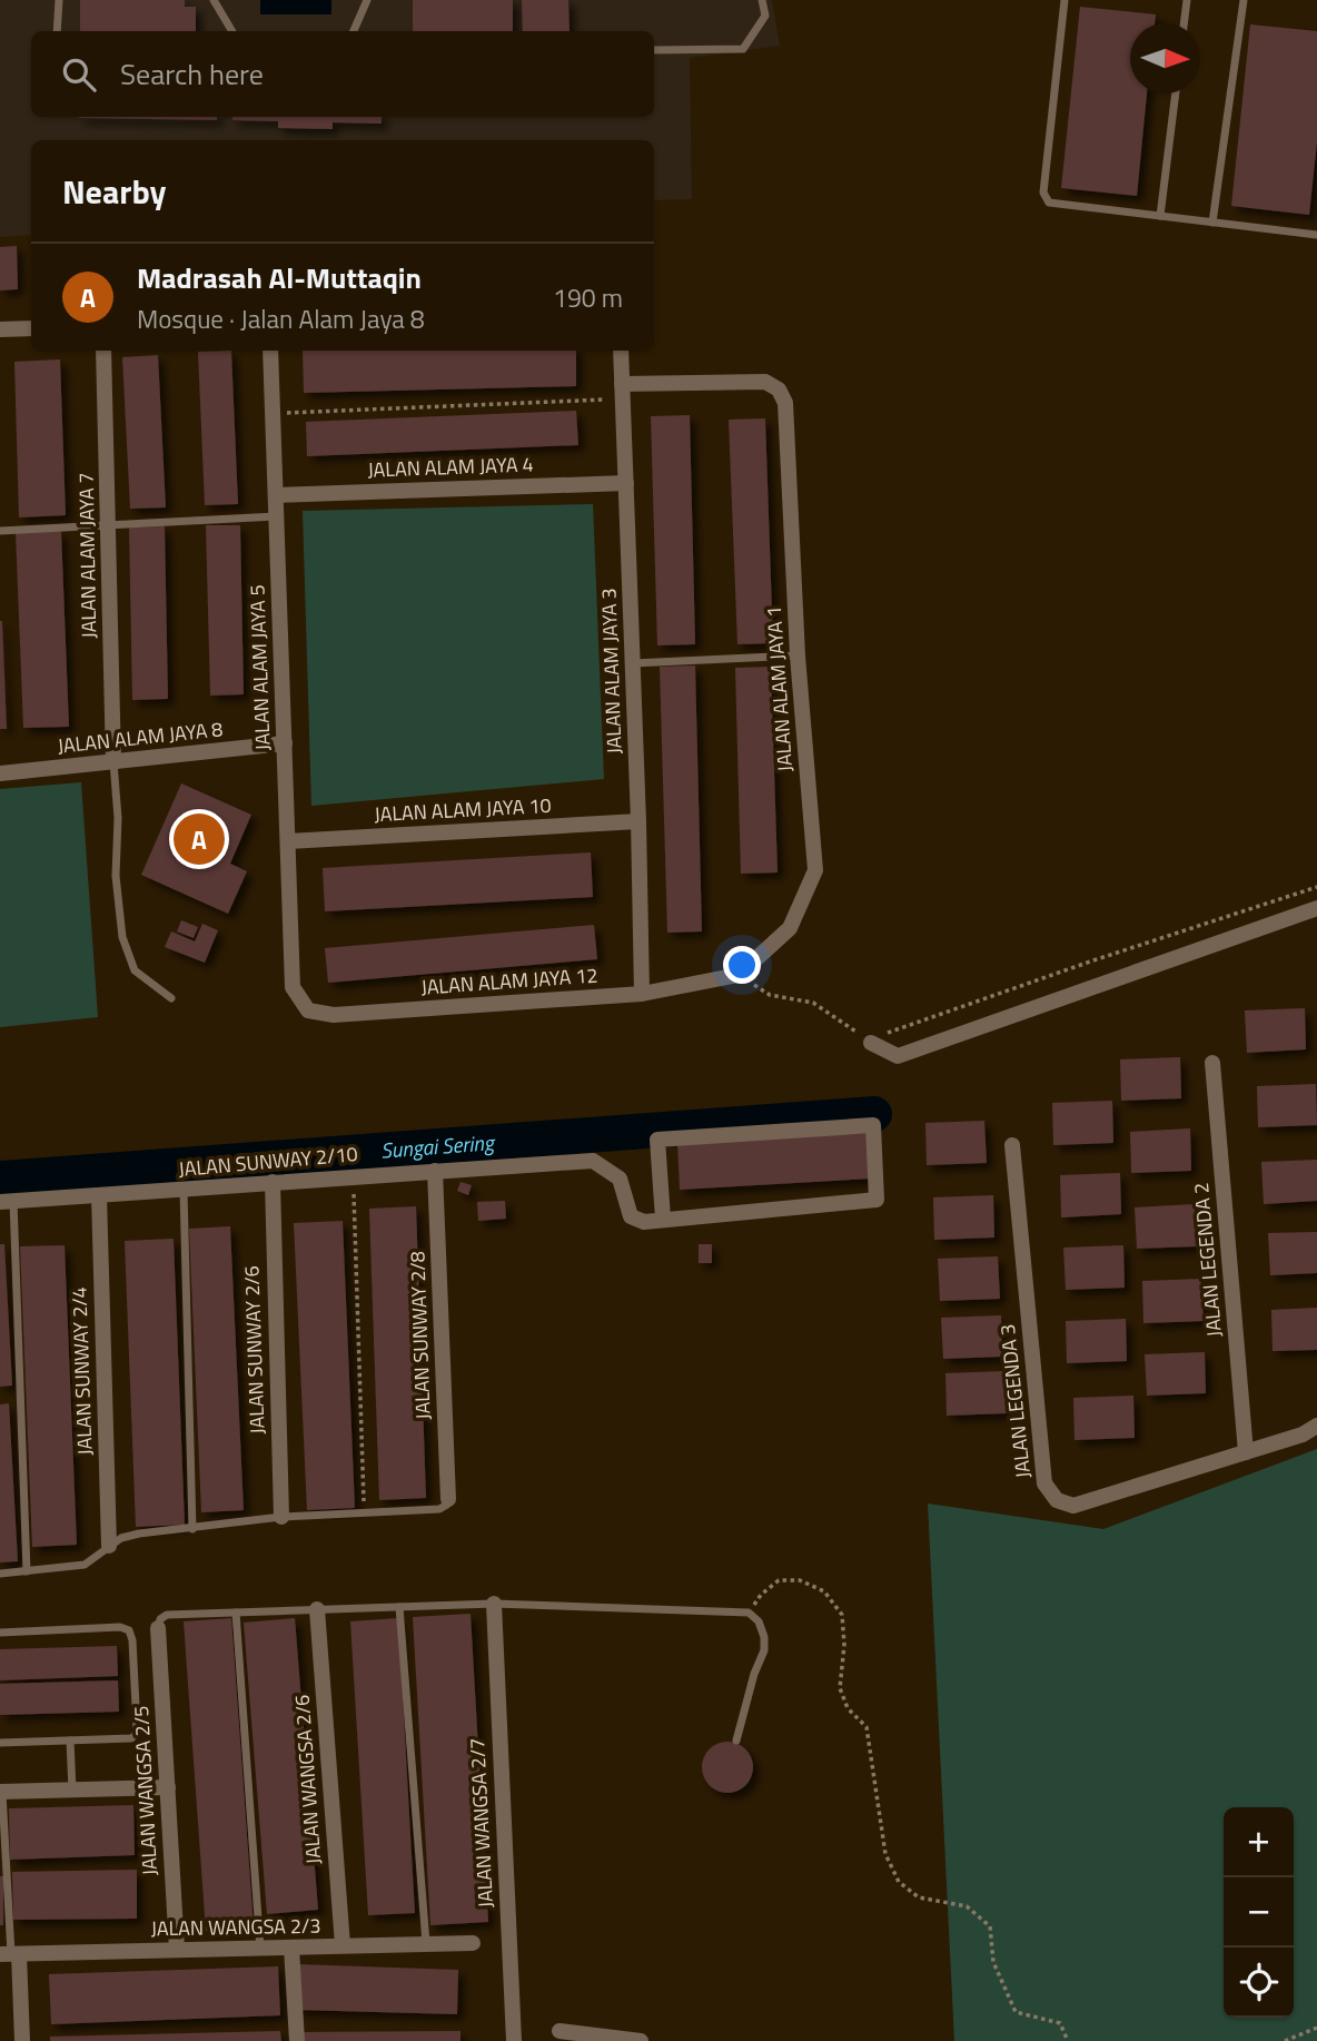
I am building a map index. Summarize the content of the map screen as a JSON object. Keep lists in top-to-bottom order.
{
  "streets": {
    "street": [
      "JALAN ALAM JAYA 4",
      "JALAN ALAM JAYA 7",
      "JALAN ALAM JAYA 5",
      "JALAN ALAM JAYA 3",
      "JALAN ALAM JAYA 1",
      "JALAN ALAM JAYA 8",
      "JALAN ALAM JAYA 10",
      "JALAN ALAM JAYA 12",
      "JALAN SUNWAY 2/10",
      "JALAN LEGENDA 2",
      "JALAN SUNWAY 2/8",
      "JALAN SUNWAY 2/6",
      "JALAN SUNWAY 2/4",
      "JALAN LEGENDA 3",
      "JALAN WANGSA 2/6",
      "JALAN WANGSA 2/5",
      "JALAN WANGSA 2/7",
      "JALAN WANGSA 2/3"
    ]
  },
  "crossings": [
    ["JALAN ALAM JAYA 4", "JALAN ALAM JAYA 5"],
    ["JALAN ALAM JAYA 4", "JALAN ALAM JAYA 3"],
    ["JALAN ALAM JAYA 7", "JALAN ALAM JAYA 8"],
    ["JALAN ALAM JAYA 5", "JALAN ALAM JAYA 8"],
    ["JALAN ALAM JAYA 5", "JALAN ALAM JAYA 10"],
    ["JALAN ALAM JAYA 5", "JALAN ALAM JAYA 12"],
    ["JALAN ALAM JAYA 3", "JALAN ALAM JAYA 1"],
    ["JALAN ALAM JAYA 3", "JALAN ALAM JAYA 10"],
    ["JALAN ALAM JAYA 3", "JALAN ALAM JAYA 12"],
    ["JALAN ALAM JAYA 1", "JALAN ALAM JAYA 12"],
    ["JALAN SUNWAY 2/10", "JALAN SUNWAY 2/8"],
    ["JALAN SUNWAY 2/10", "JALAN SUNWAY 2/6"],
    ["JALAN SUNWAY 2/10", "JALAN SUNWAY 2/4"],
    ["JALAN LEGENDA 2", "JALAN LEGENDA 3"],
    ["JALAN WANGSA 2/6", "JALAN WANGSA 2/3"],
    ["JALAN WANGSA 2/5", "JALAN WANGSA 2/3"]
  ],
  "water": ["Sungai Sering"],
  "north": "right",
  "page": {
    "search": "Search here",
    "heading": "Nearby",
    "list": [
      {
        "mark": "A",
        "name": "Madrasah Al-Muttaqin",
        "note": "Mosque · Jalan Alam Jaya 8",
        "value": "190 m"
      }
    ],
    "pins": "A",
    "map_buttons": ["+", "−"]
  }
}
